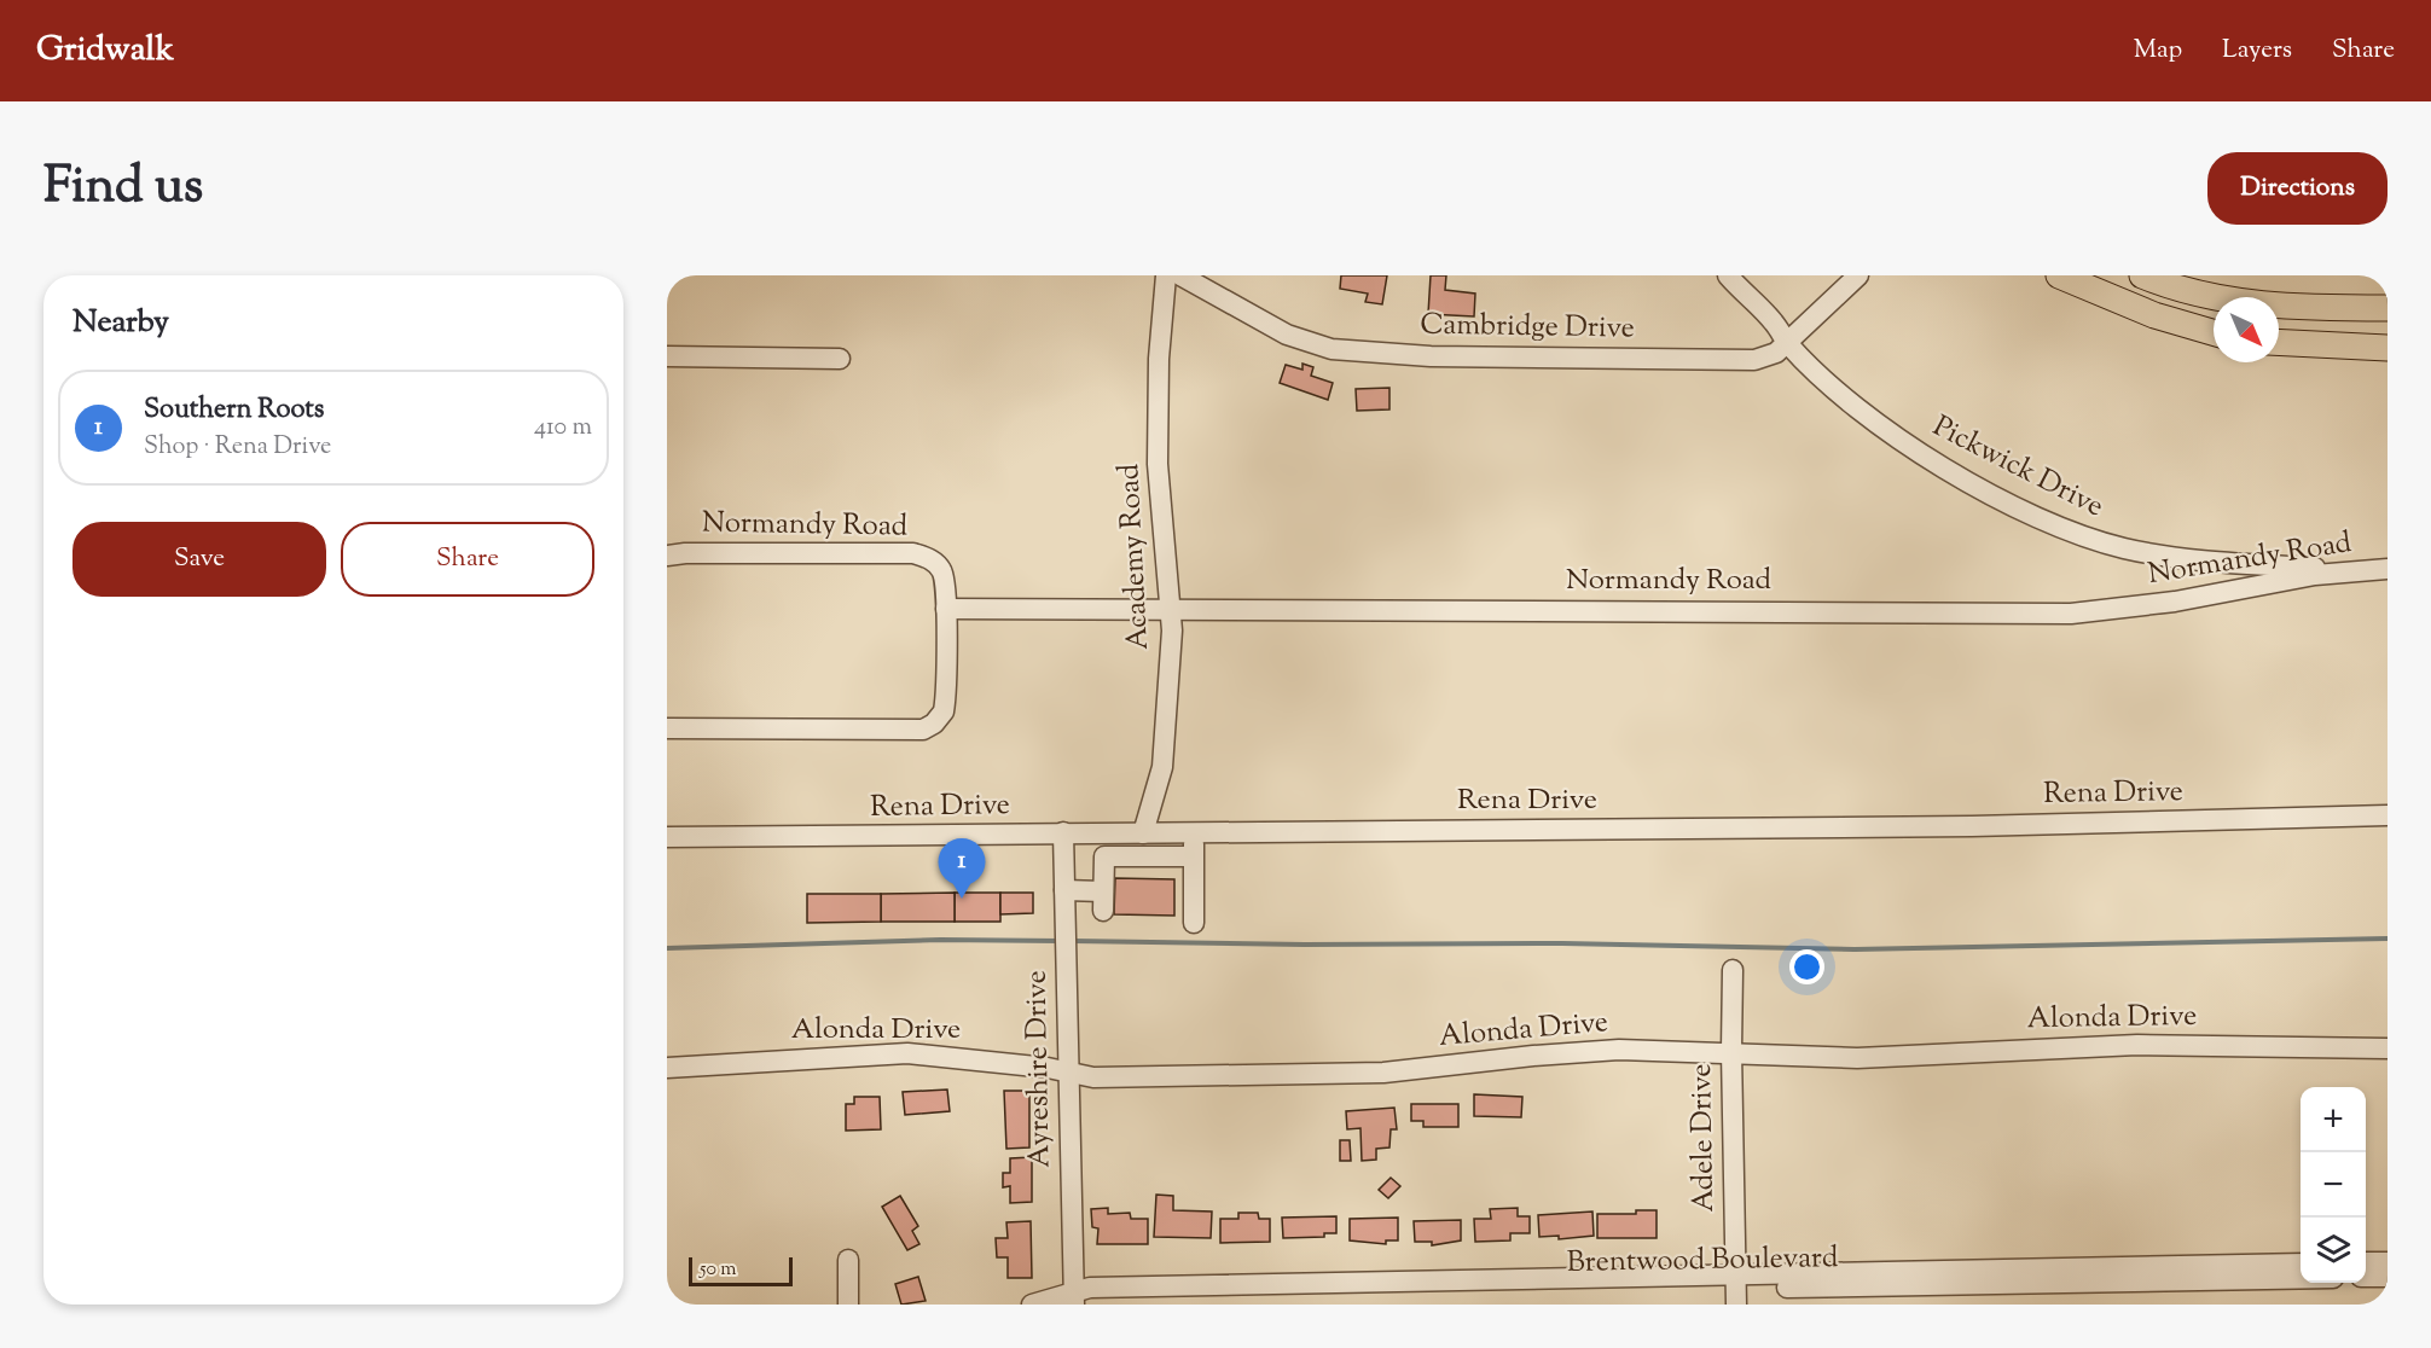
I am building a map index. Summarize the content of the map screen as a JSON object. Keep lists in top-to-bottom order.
{
  "streets": {
    "street": [
      "Cambridge Drive",
      "Pickwick Drive",
      "Normandy Road",
      "Academy Road",
      "Rena Drive",
      "Alonda Drive",
      "Ayreshire Drive",
      "Adele Drive",
      "Brentwood Boulevard"
    ]
  },
  "crossings": [
    ["Cambridge Drive", "Pickwick Drive"],
    ["Pickwick Drive", "Normandy Road"],
    ["Normandy Road", "Academy Road"],
    ["Academy Road", "Rena Drive"],
    ["Rena Drive", "Ayreshire Drive"],
    ["Alonda Drive", "Ayreshire Drive"],
    ["Alonda Drive", "Adele Drive"],
    ["Ayreshire Drive", "Brentwood Boulevard"],
    ["Adele Drive", "Brentwood Boulevard"]
  ],
  "scale_bar": "50 m",
  "north": "bottom right",
  "page": {
    "header": "Gridwalk",
    "nav": ["Map", "Layers", "Share"],
    "title": "Find us",
    "buttons": [
      "Directions",
      ["Save", "Share"]
    ],
    "heading": "Nearby",
    "list": [
      {
        "mark": "1",
        "name": "Southern Roots",
        "note": "Shop · Rena Drive",
        "value": "410 m"
      }
    ],
    "pins": "1",
    "map_buttons": ["+", "−"],
    "scale": "50 m"
  }
}
